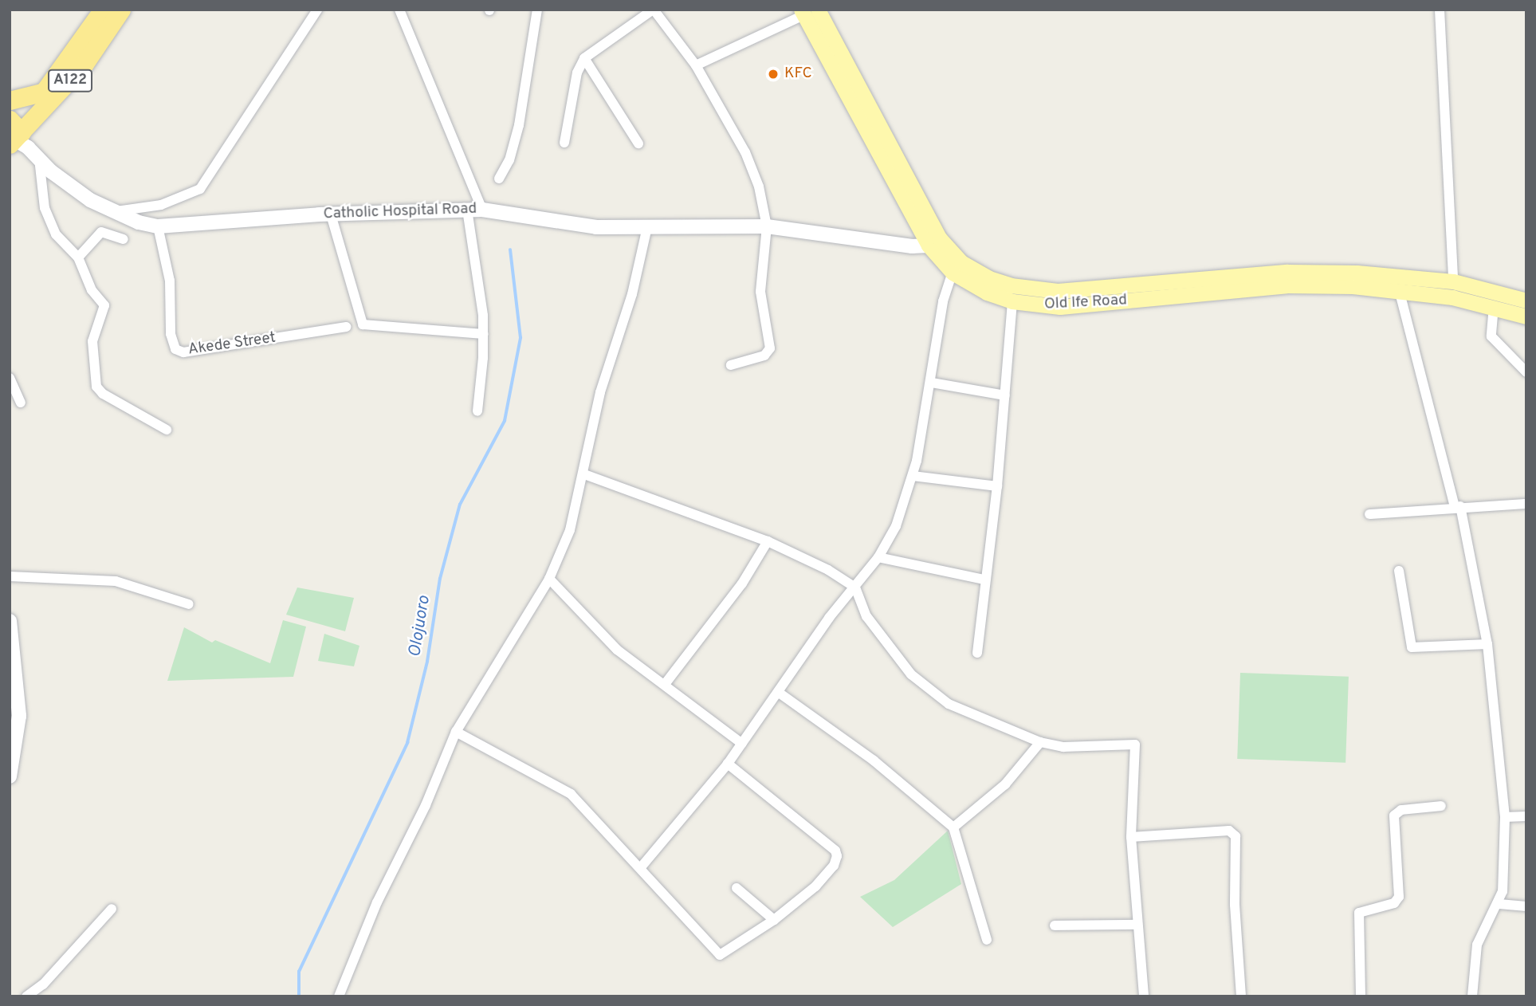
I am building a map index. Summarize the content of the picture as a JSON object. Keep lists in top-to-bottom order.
{
  "streets": {
    "highway": ["A122"],
    "main road": ["Old Ife Road"],
    "street": ["Catholic Hospital Road", "Akede Street"]
  },
  "crossings": [
    ["A122", "Catholic Hospital Road"],
    ["Catholic Hospital Road", "Old Ife Road"],
    ["Catholic Hospital Road", "Akede Street"]
  ],
  "water": ["Olojuoro"],
  "places": ["KFC"]
}
